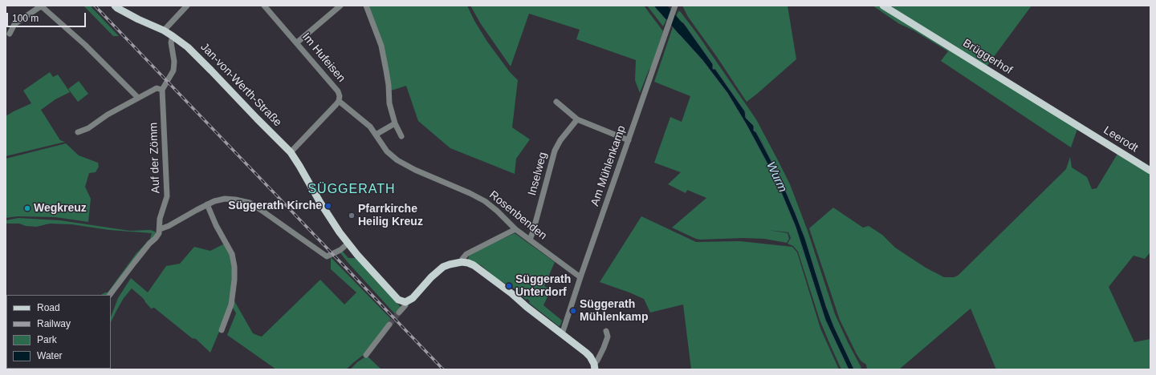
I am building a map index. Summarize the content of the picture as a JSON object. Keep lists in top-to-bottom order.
{
  "streets": {
    "main road": ["Brüggerhof", "Jan-von-Werth-Straße", "Leerodt"],
    "street": [
      "Im Hufeisen",
      "Auf der Zömm",
      "Am Mühlenkamp",
      "Inselweg",
      "Rosenbenden"
    ]
  },
  "crossings": [
    ["Brüggerhof", "Leerodt"],
    ["Im Hufeisen", "Jan-von-Werth-Straße"],
    ["Im Hufeisen", "Rosenbenden"],
    ["Am Mühlenkamp", "Rosenbenden"],
    ["Inselweg", "Rosenbenden"]
  ],
  "districts": ["SÜGGERATH"],
  "water": ["Wurm"],
  "places": [
    "Süggerath Kirche",
    "Wegkreuz",
    "Pfarrkirche Heilig Kreuz",
    "Süggerath Unterdorf",
    "Süggerath Mühlenkamp"
  ],
  "legend": [
    "Road",
    "Railway",
    "Park",
    "Water"
  ],
  "scale_bar": "100 m"
}
